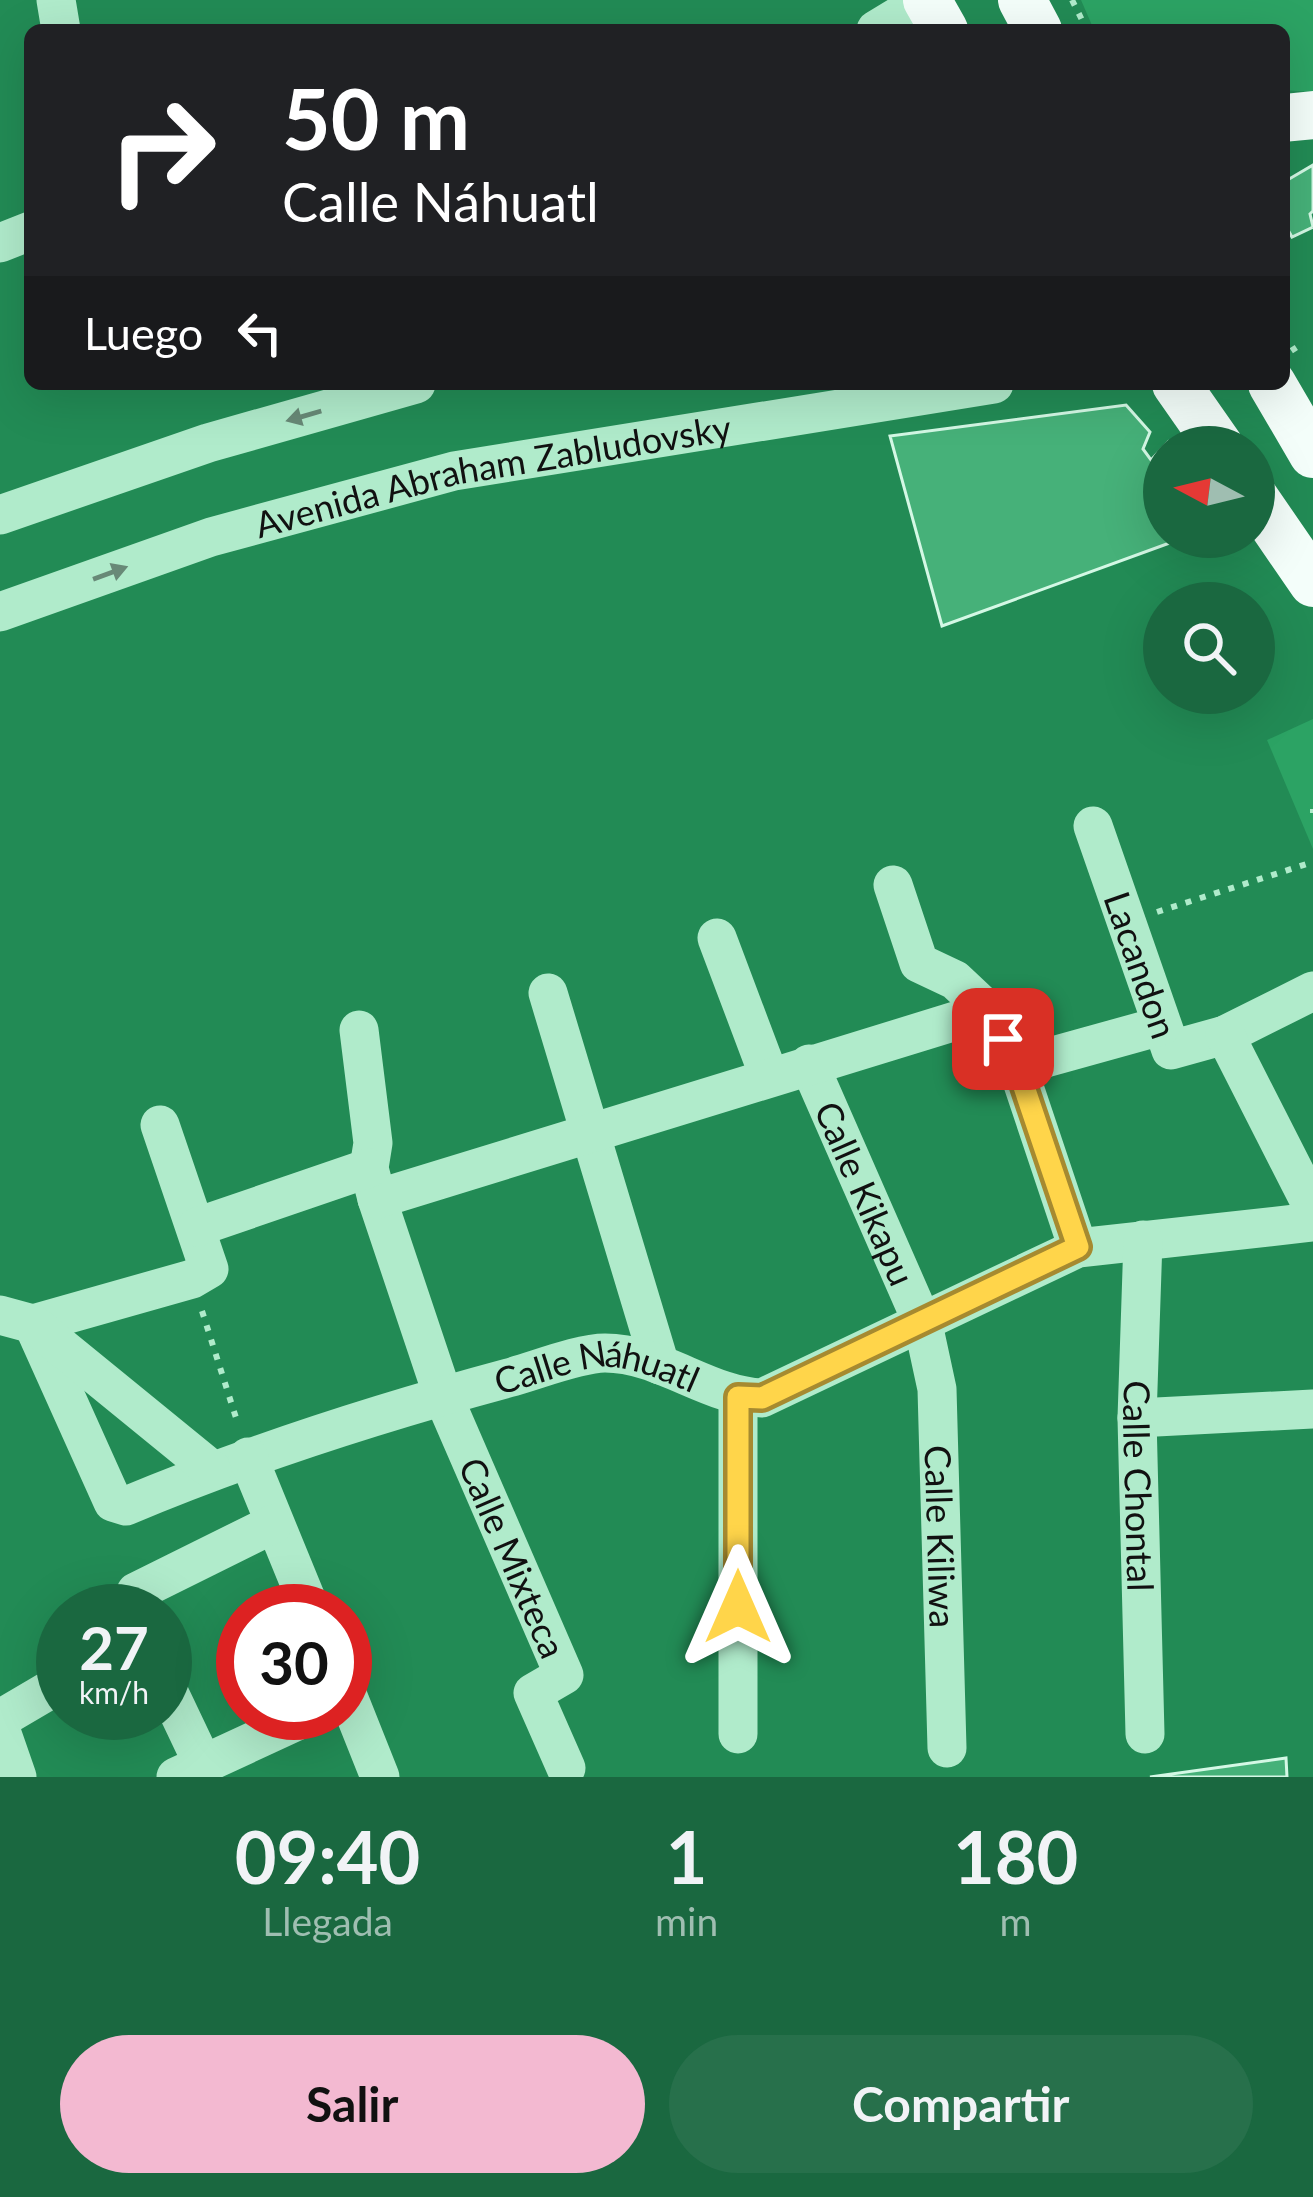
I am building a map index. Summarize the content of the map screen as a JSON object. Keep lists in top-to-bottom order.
{
  "streets": {
    "street": [
      "Avenida Abraham Zabludovsky",
      "Lacandon",
      "Calle Kikapu",
      "Calle Náhuatl",
      "Calle Chontal",
      "Calle Kiliwa",
      "Calle Mixteca"
    ]
  },
  "crossings": [
    ["Calle Kikapu", "Calle Náhuatl"],
    ["Calle Kikapu", "Calle Kiliwa"],
    ["Calle Náhuatl", "Calle Chontal"],
    ["Calle Náhuatl", "Calle Kiliwa"],
    ["Calle Náhuatl", "Calle Mixteca"]
  ],
  "north": "left",
  "page": {
    "turn": ["50 m", "Calle Náhuatl"],
    "then": "Luego",
    "speed": "27 km/h",
    "limit": "30",
    "eta": [
      "09:40",
      "Llegada",
      "1",
      "min",
      "180",
      "m"
    ],
    "buttons": ["Salir", "Compartir"]
  }
}
